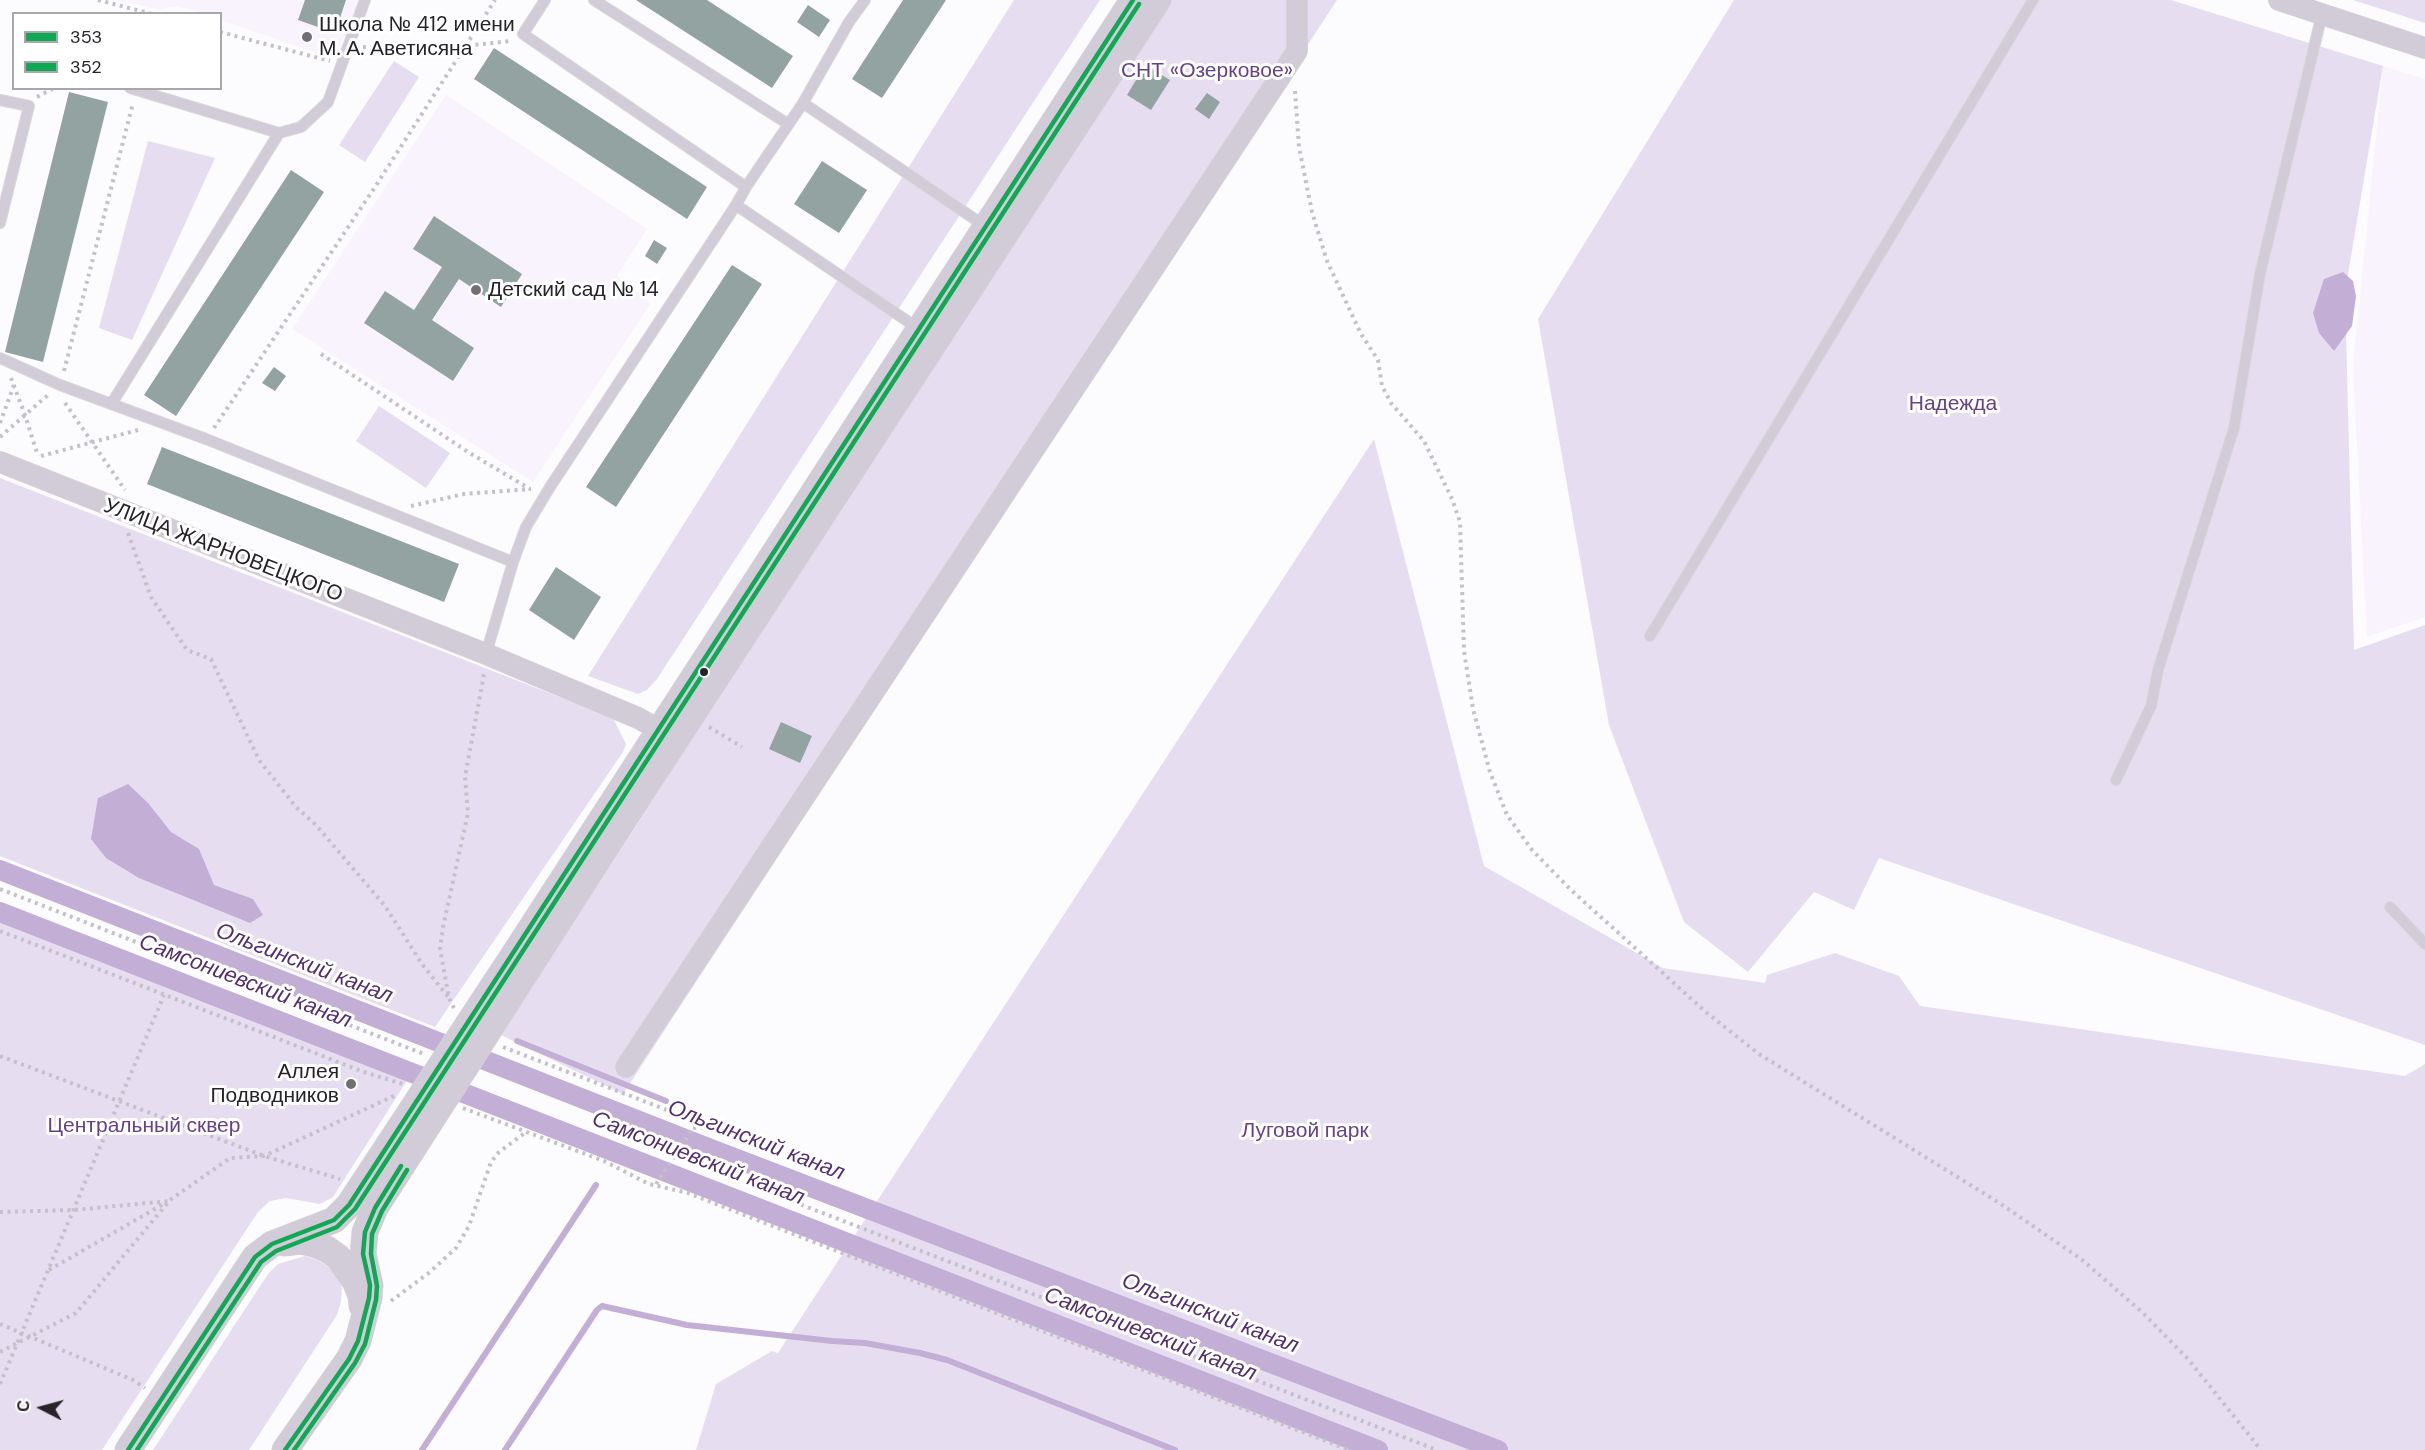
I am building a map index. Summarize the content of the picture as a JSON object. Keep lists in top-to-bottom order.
{
  "streets": {
    "street": ["УЛИЦА ЖАРНОВЕЦКОГО"]
  },
  "water": ["Ольгинский канал", "Самсониевский канал"],
  "parks": [
    "СНТ «Озерковое»",
    "Надежда",
    "Центральный сквер",
    "Луговой парк"
  ],
  "places": ["Школа № 412 имени М. А. Аветисяна", "Детский сад № 14", "Аллея Подводников"],
  "lines": ["transit line 353", "transit line 352"],
  "legend": ["353", "352"],
  "north": "left"
}
